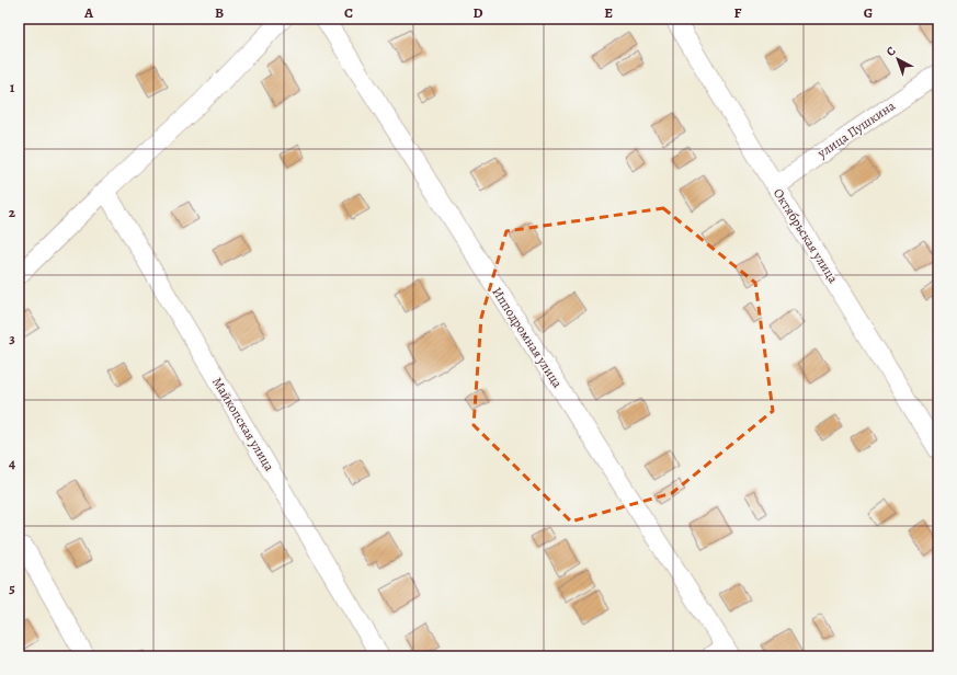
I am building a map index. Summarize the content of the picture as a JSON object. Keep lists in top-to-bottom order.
{
  "streets": {
    "street": [
      "улица Пушкина",
      "Октябрьская улица",
      "Ипподромная улица",
      "Майкопская улица"
    ]
  },
  "crossings": [
    ["улица Пушкина", "Октябрьская улица"]
  ],
  "north": "top left",
  "grid": {
    "columns": [
      "A",
      "B",
      "C",
      "D",
      "E",
      "F",
      "G"
    ],
    "rows": [
      "1",
      "2",
      "3",
      "4",
      "5"
    ]
  }
}
